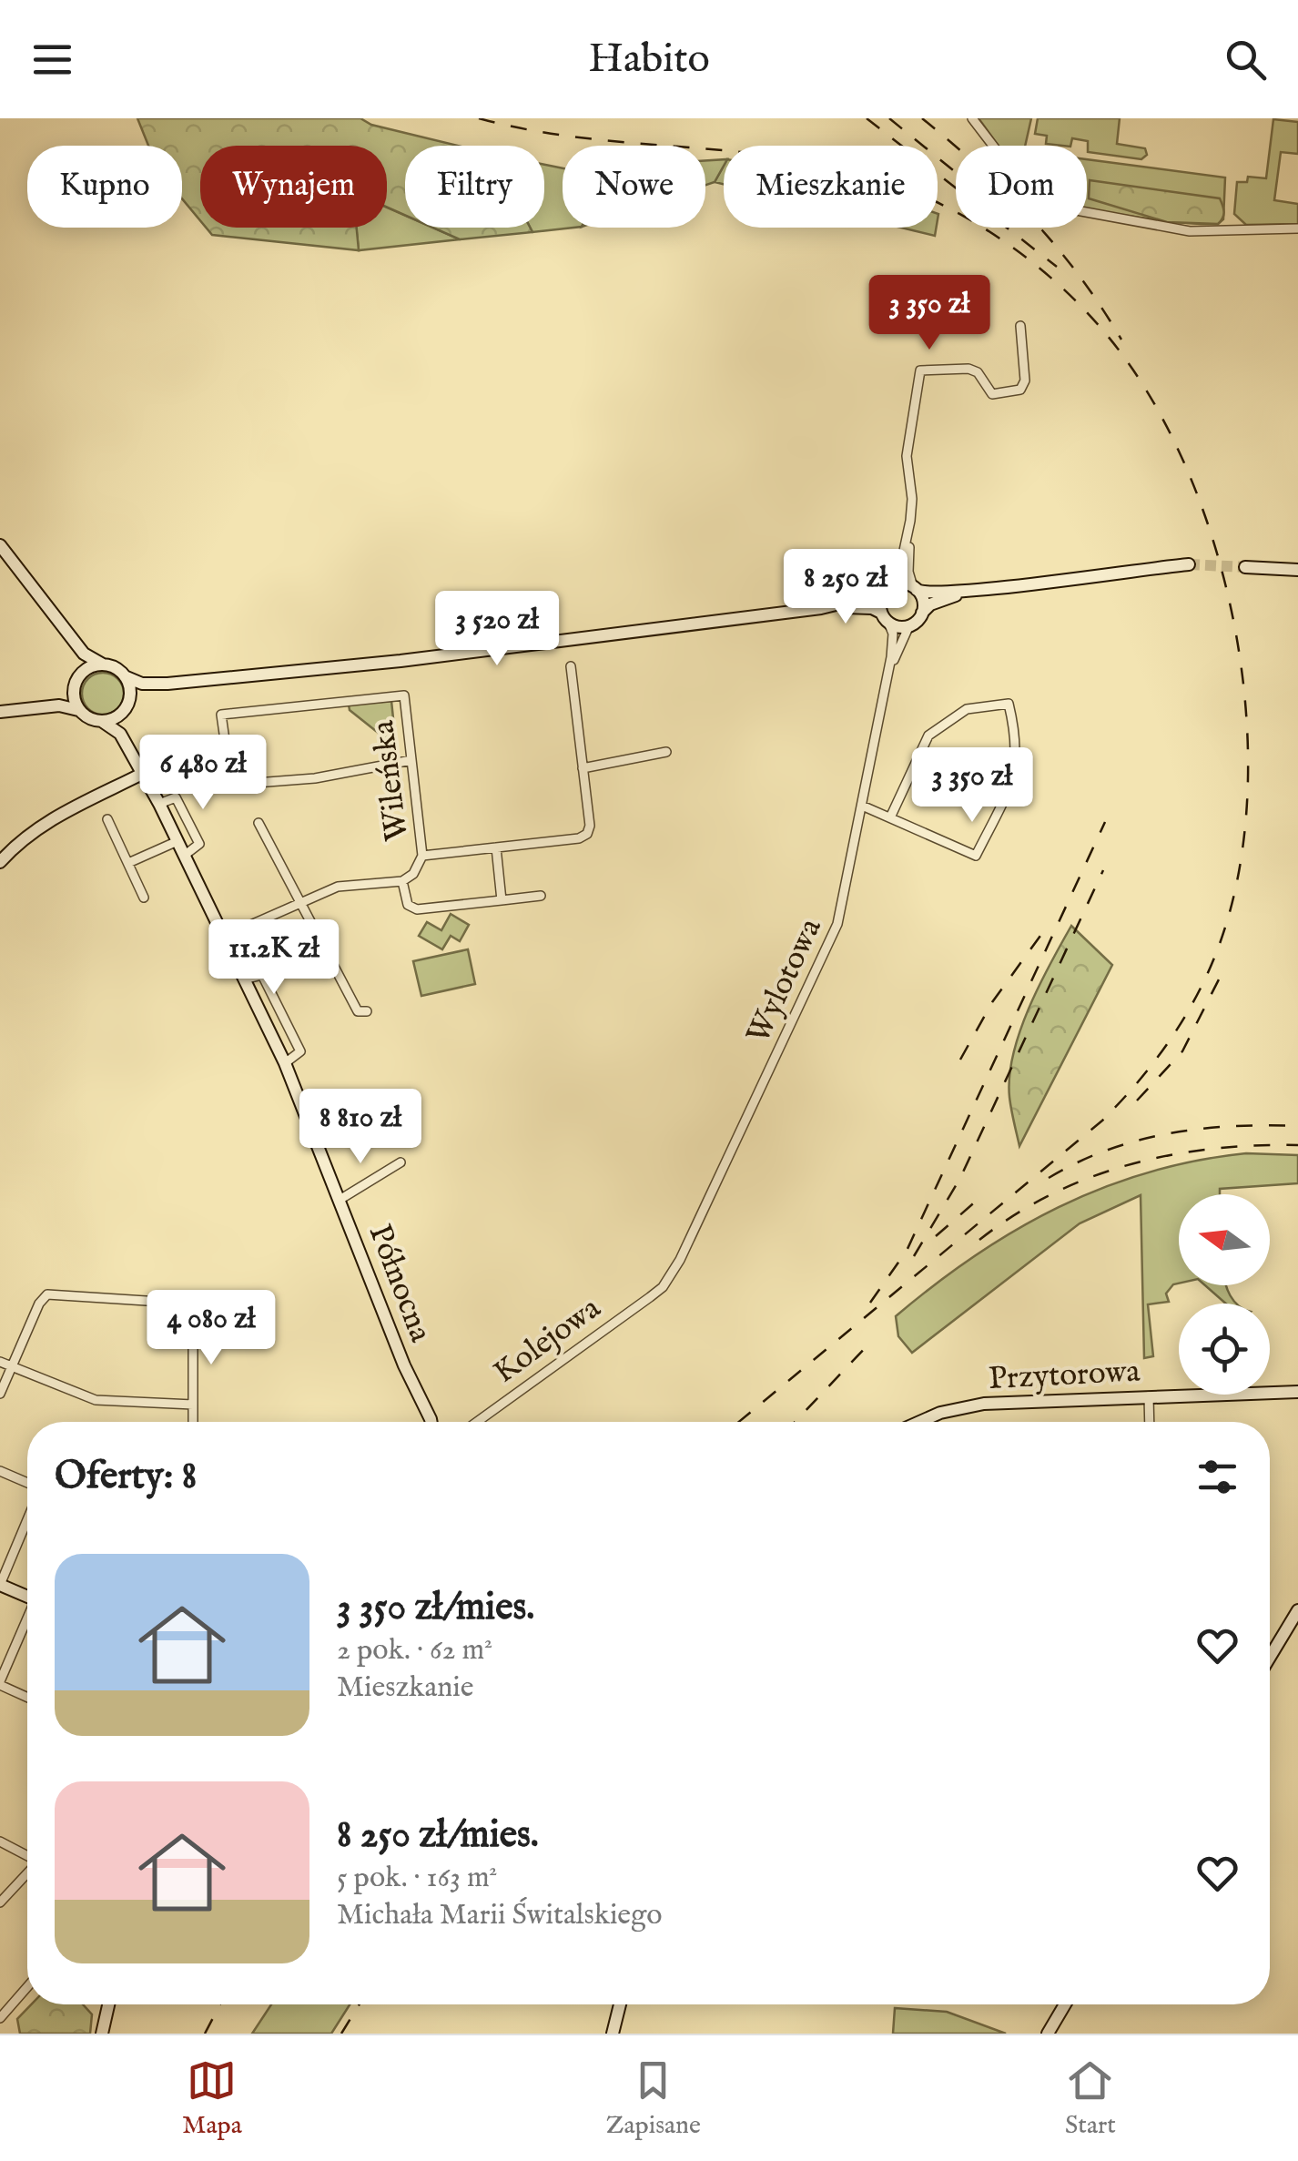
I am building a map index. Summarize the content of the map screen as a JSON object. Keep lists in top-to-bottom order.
{
  "streets": {
    "street": [
      "Wileńska",
      "Wylotowa",
      "Północna",
      "Kolejowa",
      "Przytorowa"
    ]
  },
  "crossings": [
    ["Wileńska", "Północna"],
    ["Wylotowa", "Kolejowa"]
  ],
  "north": "left",
  "page": {
    "header": "Habito",
    "chip": [
      "Kupno",
      "Wynajem",
      "Filtry",
      "Nowe",
      "Mieszkanie",
      "Dom"
    ],
    "price": [
      "3 350 zł",
      "8 250 zł",
      "3 520 zł",
      "6 480 zł",
      "3 350 zł",
      "11.2K zł",
      "8 810 zł",
      "4 080 zł"
    ],
    "heading": "Oferty: 8",
    "list": [
      {
        "name": "3 350 zł/mies.",
        "note": "2 pok. · 62 m² · Mieszkanie"
      },
      {
        "name": "8 250 zł/mies.",
        "note": "5 pok. · 163 m² · Michała Marii Świtalskiego"
      }
    ],
    "tabs": ["Mapa", "Zapisane", "Start"]
  }
}
